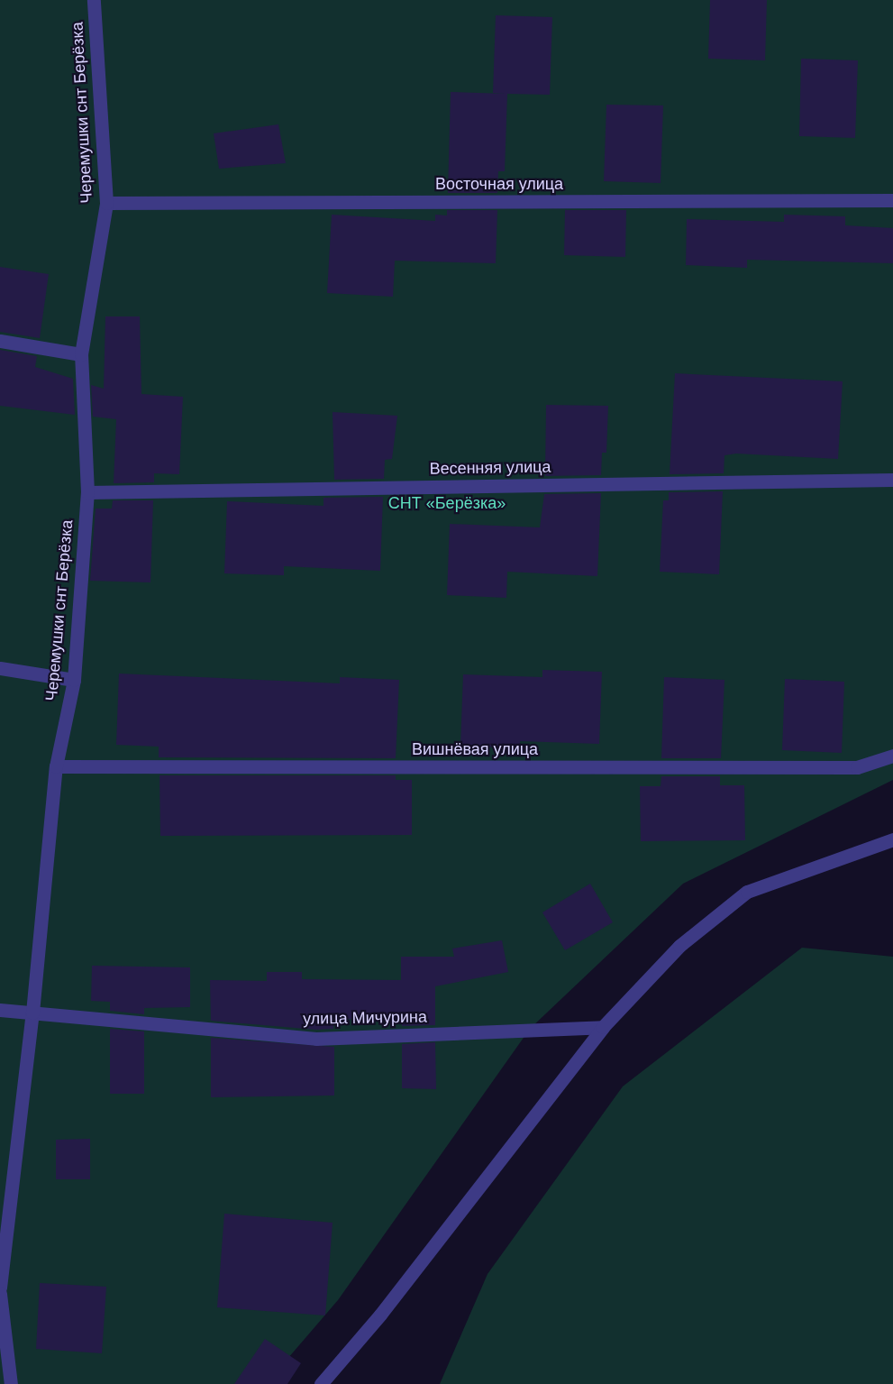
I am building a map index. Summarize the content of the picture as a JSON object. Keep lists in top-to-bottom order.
{
  "streets": {
    "street": [
      "Черемушки снт Берёзка",
      "Восточная улица",
      "Весенняя улица",
      "Вишнёвая улица",
      "улица Мичурина"
    ]
  },
  "crossings": [
    ["Черемушки снт Берёзка", "Восточная улица"],
    ["Черемушки снт Берёзка", "Весенняя улица"],
    ["Черемушки снт Берёзка", "Вишнёвая улица"],
    ["Черемушки снт Берёзка", "улица Мичурина"]
  ],
  "parks": ["СНТ «Берёзка»"]
}
